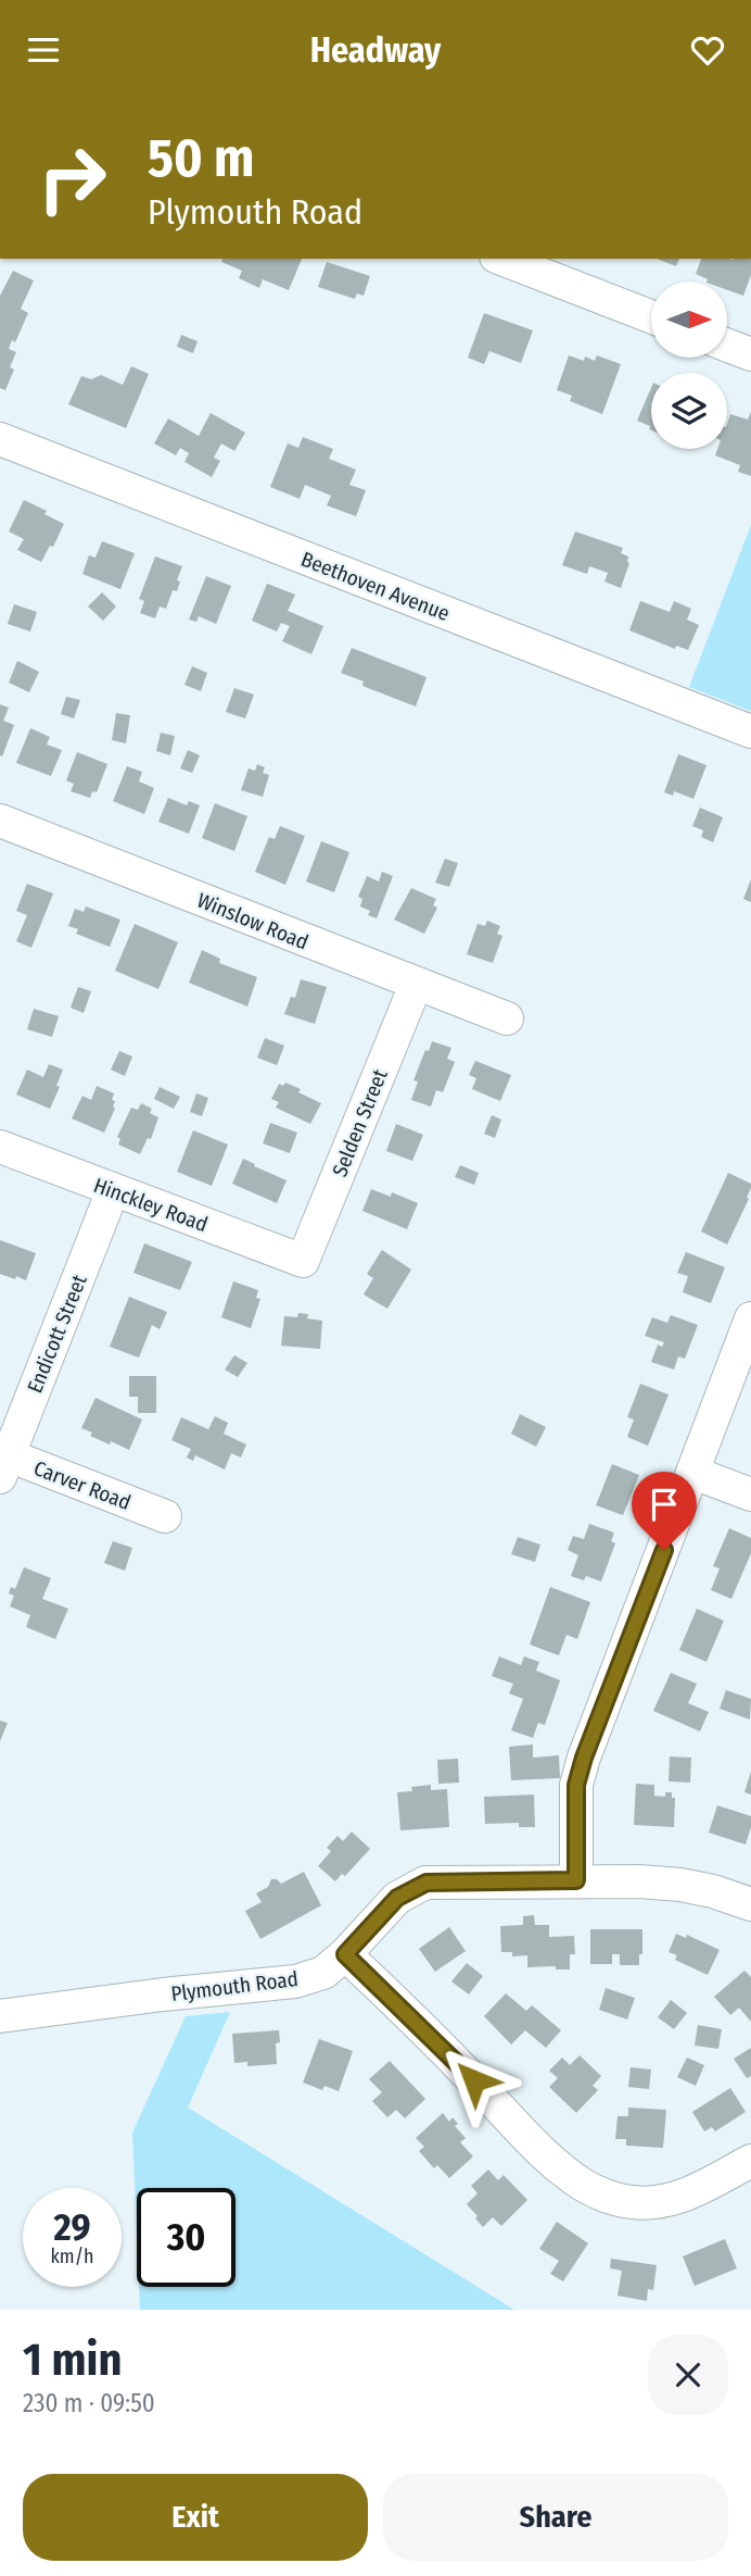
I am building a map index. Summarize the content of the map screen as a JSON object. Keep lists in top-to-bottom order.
{
  "streets": {
    "street": [
      "Beethoven Avenue",
      "Winslow Road",
      "Selden Street",
      "Hinckley Road",
      "Endicott Street",
      "Carver Road",
      "Plymouth Road"
    ]
  },
  "crossings": [
    ["Winslow Road", "Selden Street"],
    ["Selden Street", "Hinckley Road"],
    ["Hinckley Road", "Endicott Street"],
    ["Endicott Street", "Carver Road"]
  ],
  "north": "right",
  "page": {
    "header": "Headway",
    "turn": ["50 m", "Plymouth Road"],
    "speed": "29 km/h",
    "limit": "30",
    "heading": ["1 min", "230 m · 09:50"],
    "buttons": ["Exit", "Share"]
  }
}
